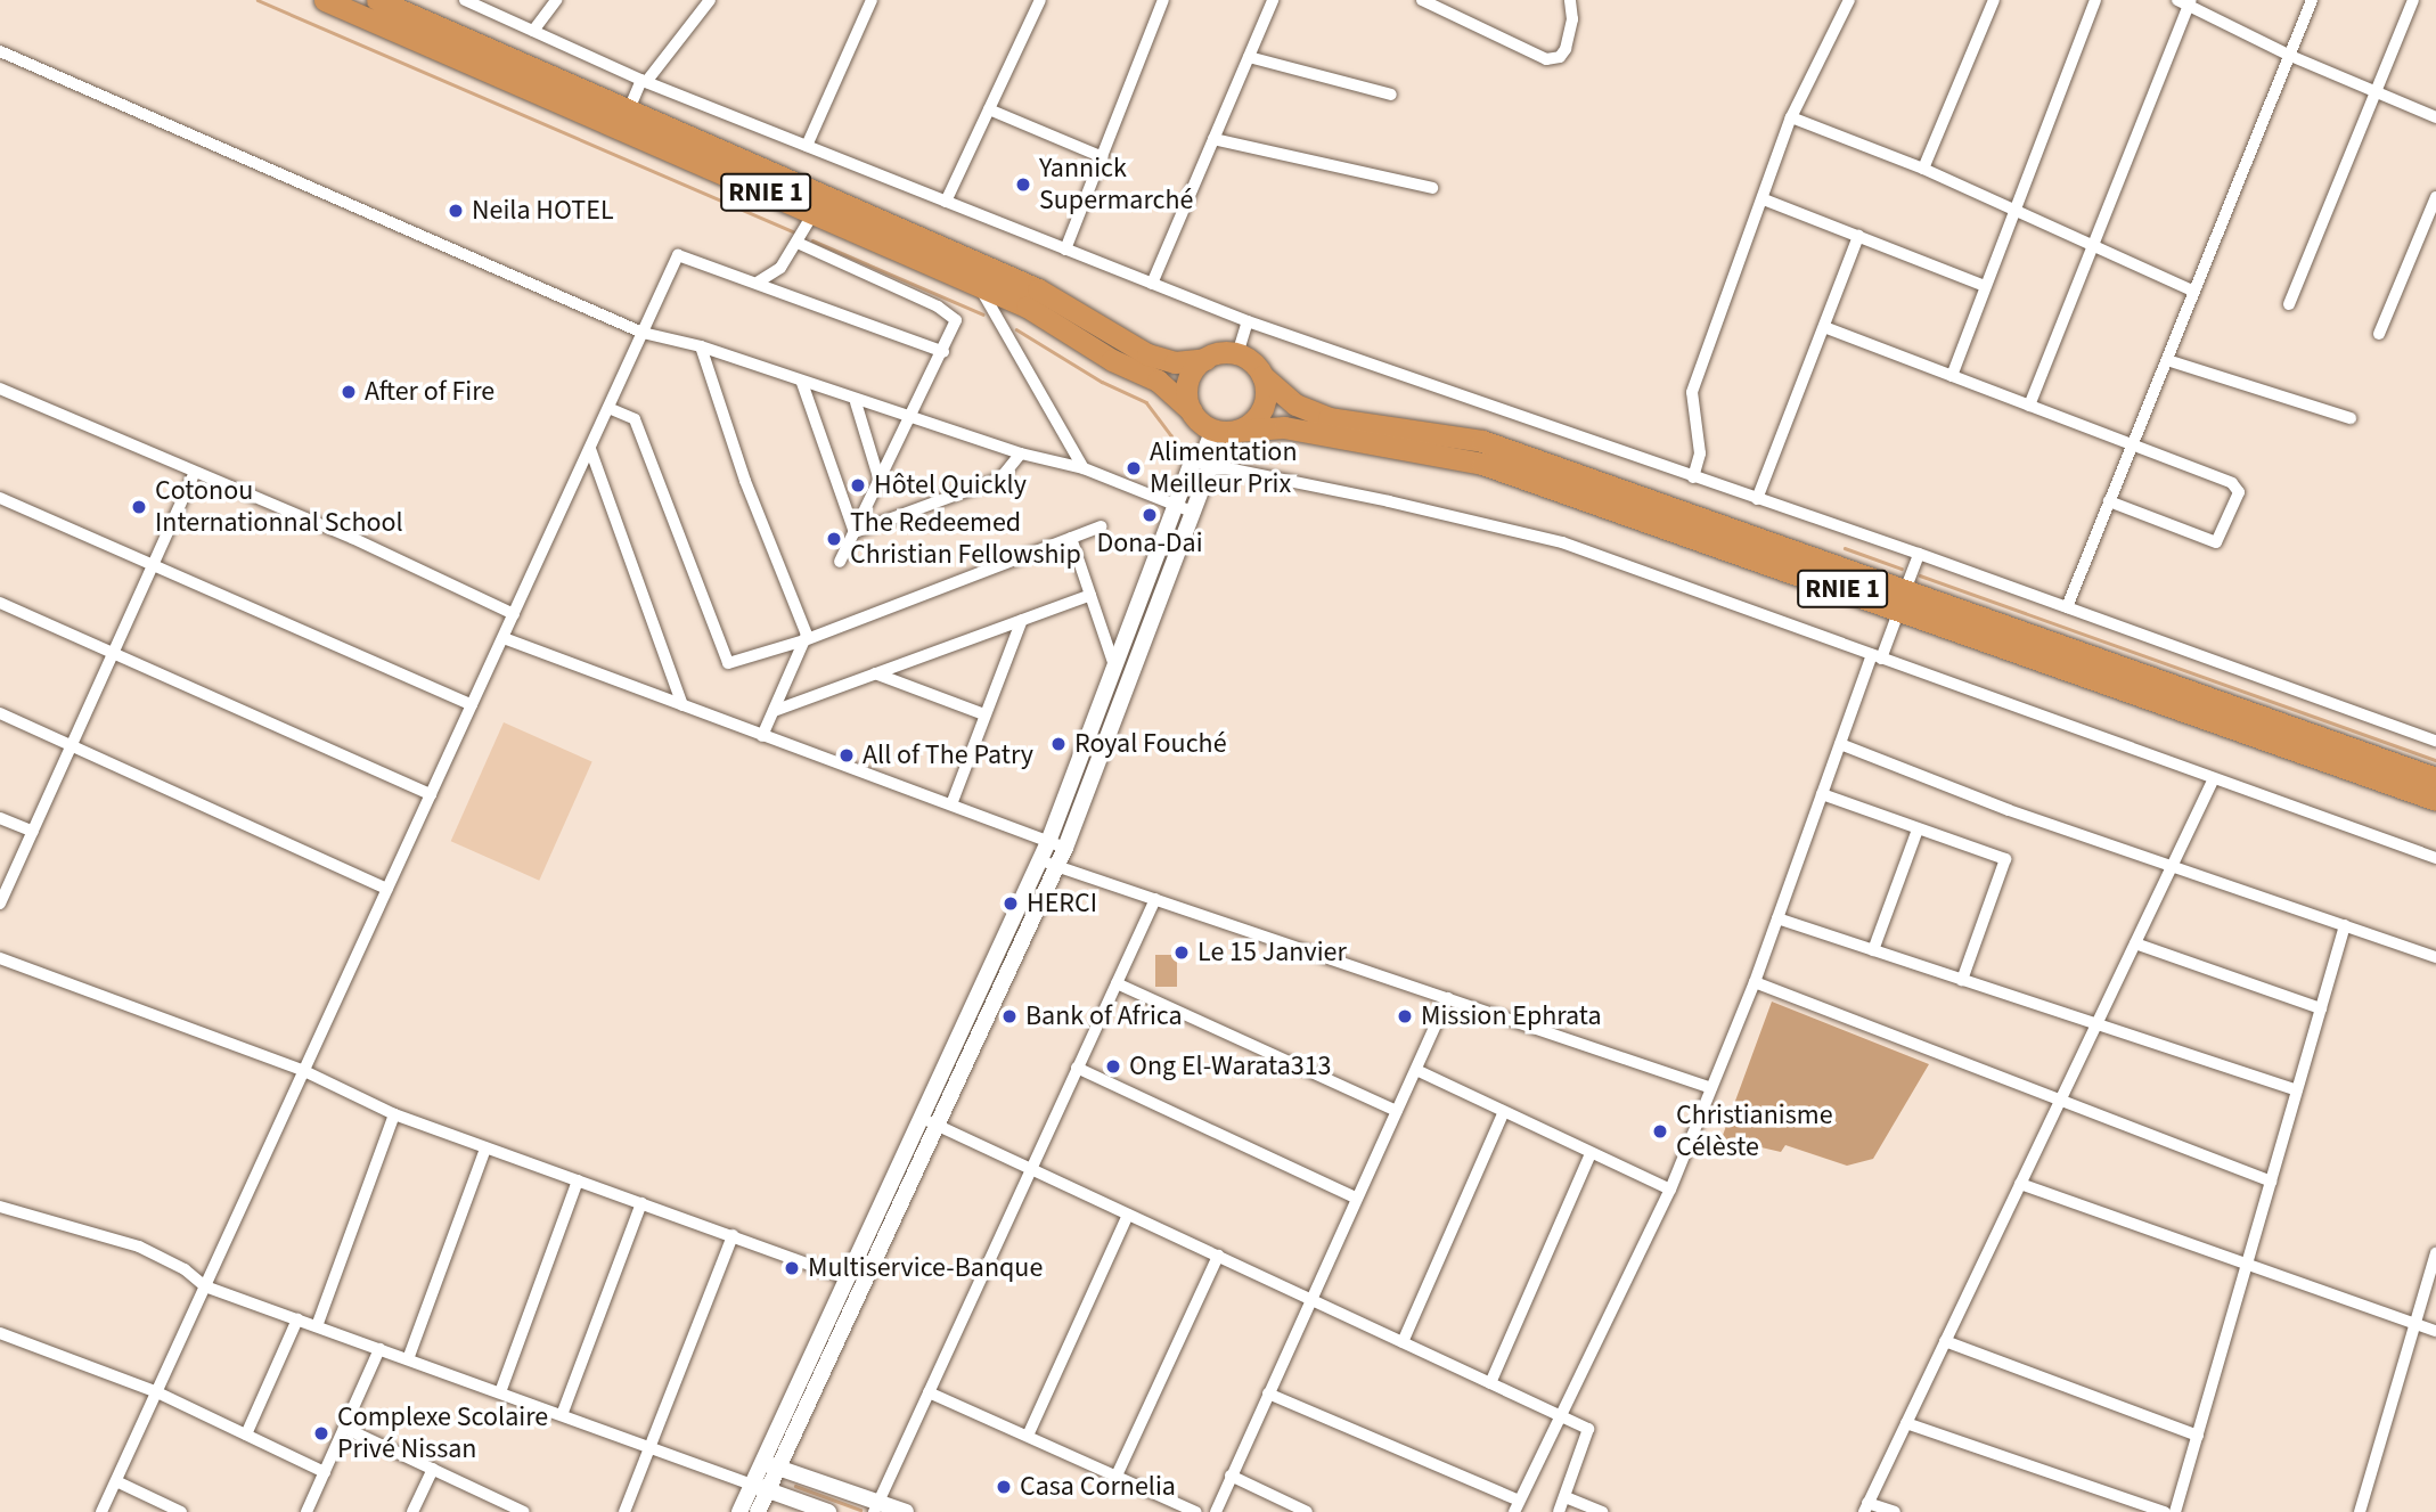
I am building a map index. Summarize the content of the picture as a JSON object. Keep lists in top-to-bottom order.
{
  "streets": {
    "highway": ["RNIE 1"]
  },
  "places": [
    "Yannick Supermarché",
    "Neila HOTEL",
    "After of Fire",
    "Alimentation Meilleur Prix",
    "Hôtel Quickly",
    "Cotonou Internationnal School",
    "Dona-Dai",
    "The Redeemed Christian Fellowship",
    "Royal Fouché",
    "All of The Patry",
    "HERCI",
    "Le 15 Janvier",
    "Bank of Africa",
    "Mission Ephrata",
    "Ong El-Warata313",
    "Christianisme Célèste",
    "Multiservice-Banque",
    "Complexe Scolaire Privé Nissan",
    "Casa Cornelia"
  ]
}
